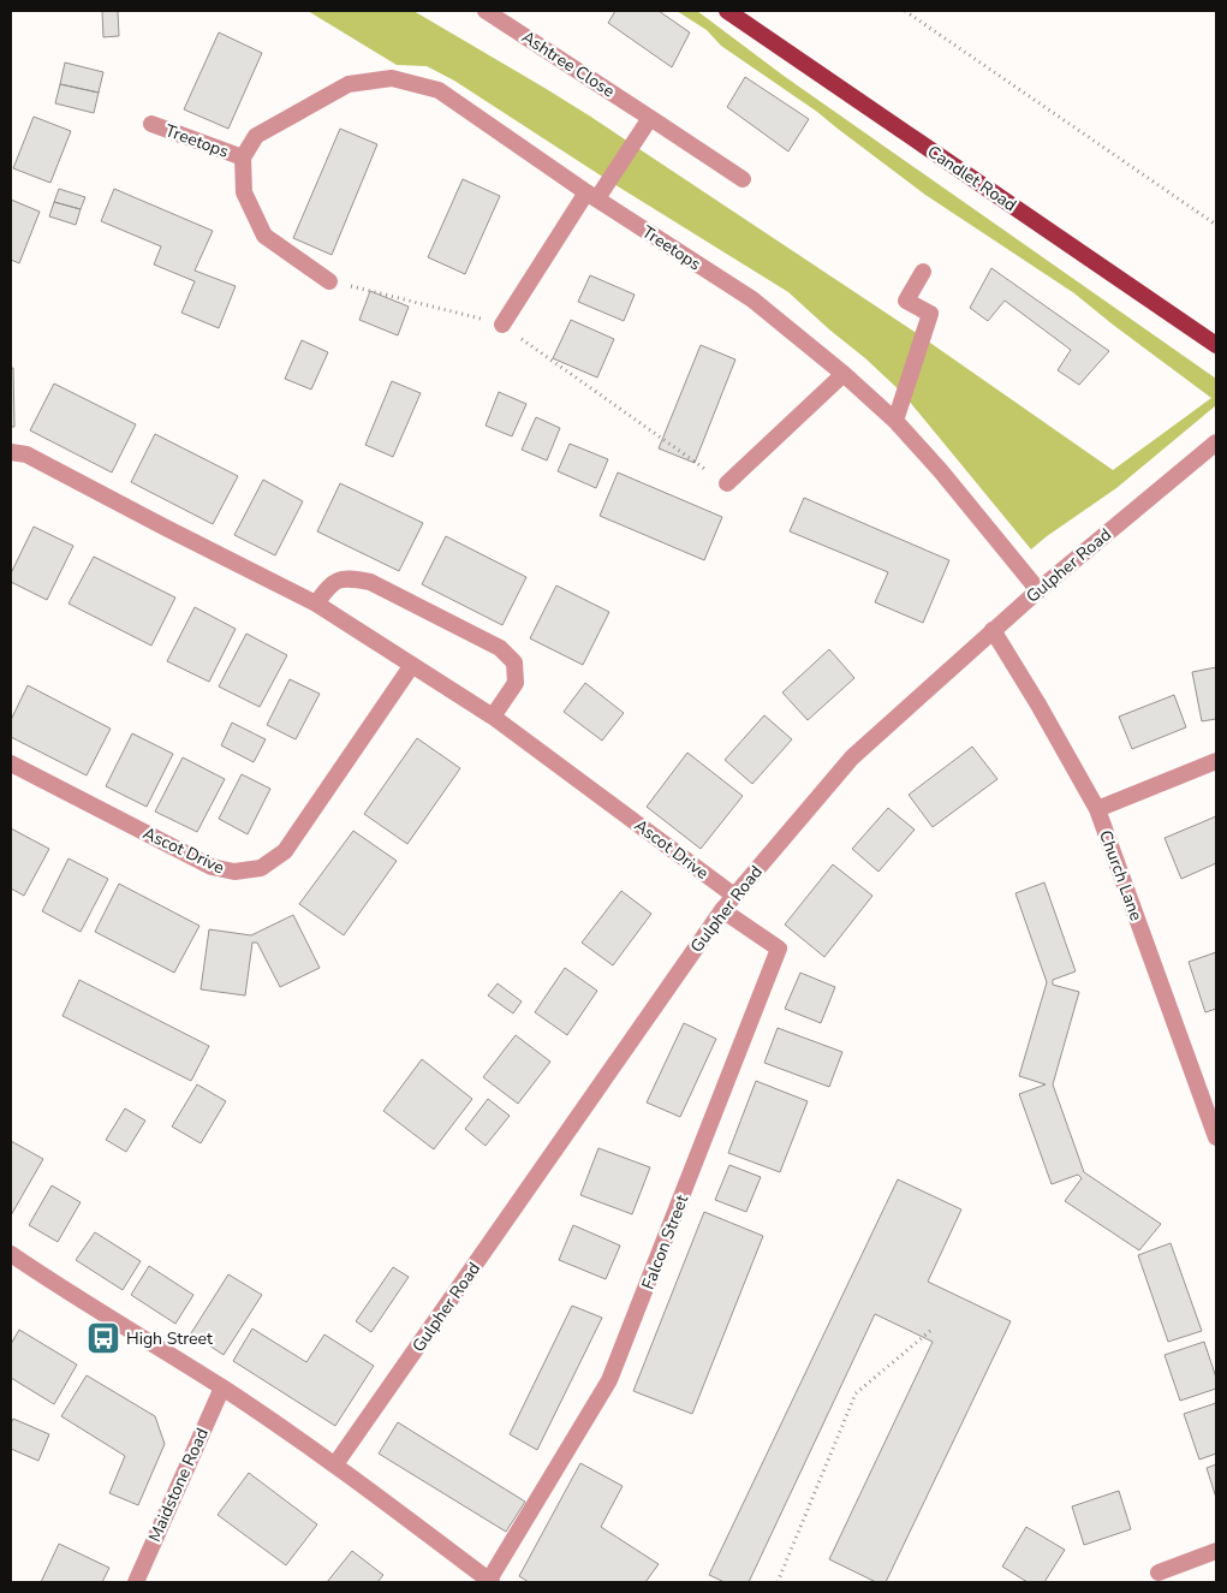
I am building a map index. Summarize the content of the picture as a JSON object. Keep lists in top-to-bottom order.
{
  "streets": {
    "main road": ["Candlet Road"],
    "street": [
      "Ashtree Close",
      "Treetops",
      "Gulpher Road",
      "Ascot Drive",
      "Church Lane",
      "Falcon Street",
      "Maidstone Road"
    ]
  },
  "crossings": [
    ["Treetops", "Gulpher Road"],
    ["Gulpher Road", "Ascot Drive"],
    ["Gulpher Road", "Church Lane"],
    ["Gulpher Road", "Falcon Street"]
  ],
  "places": {
    "bus stop": ["High Street"]
  }
}
